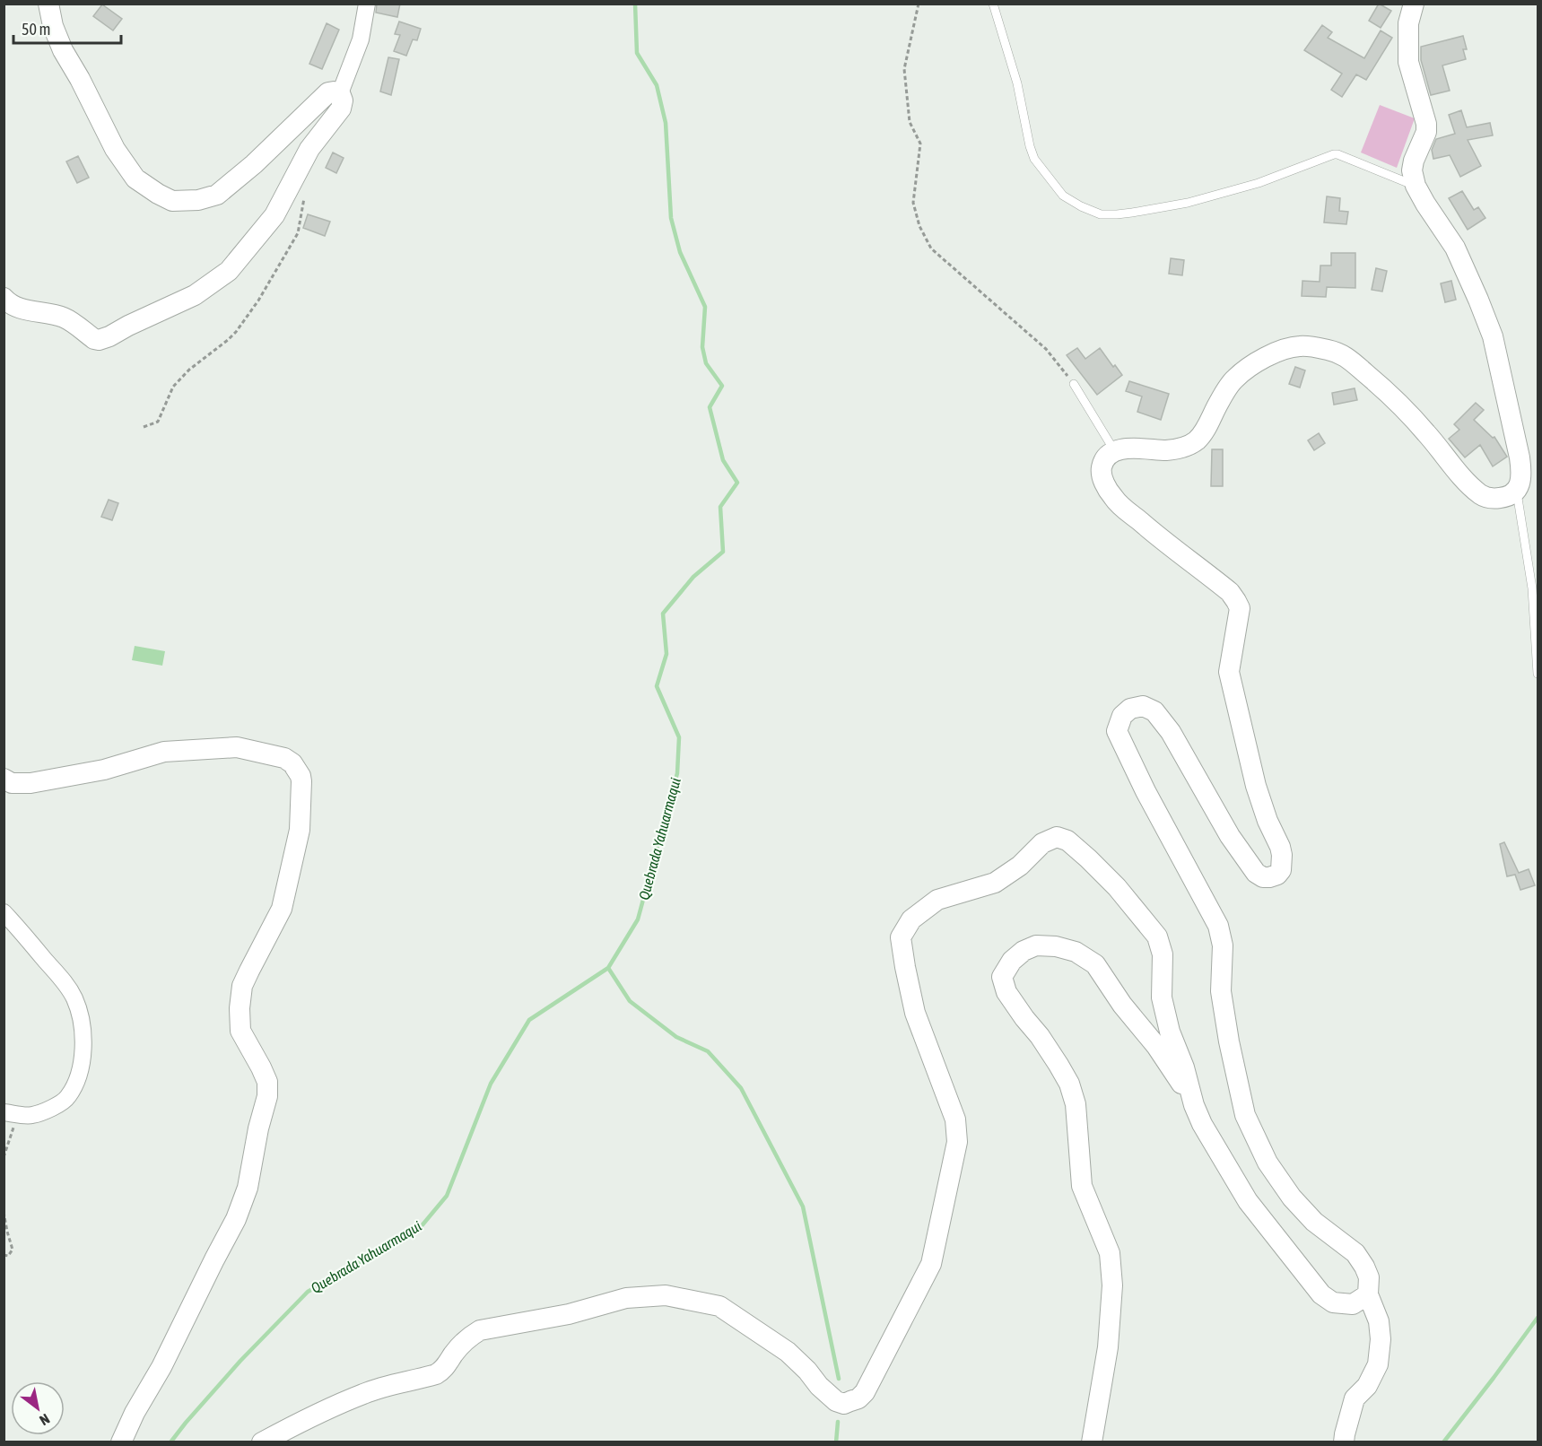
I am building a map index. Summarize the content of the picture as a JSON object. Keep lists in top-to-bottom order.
{
  "water": ["Quebrada Yahuarmaqui"],
  "scale_bar": "50 m",
  "north": "bottom right"
}
